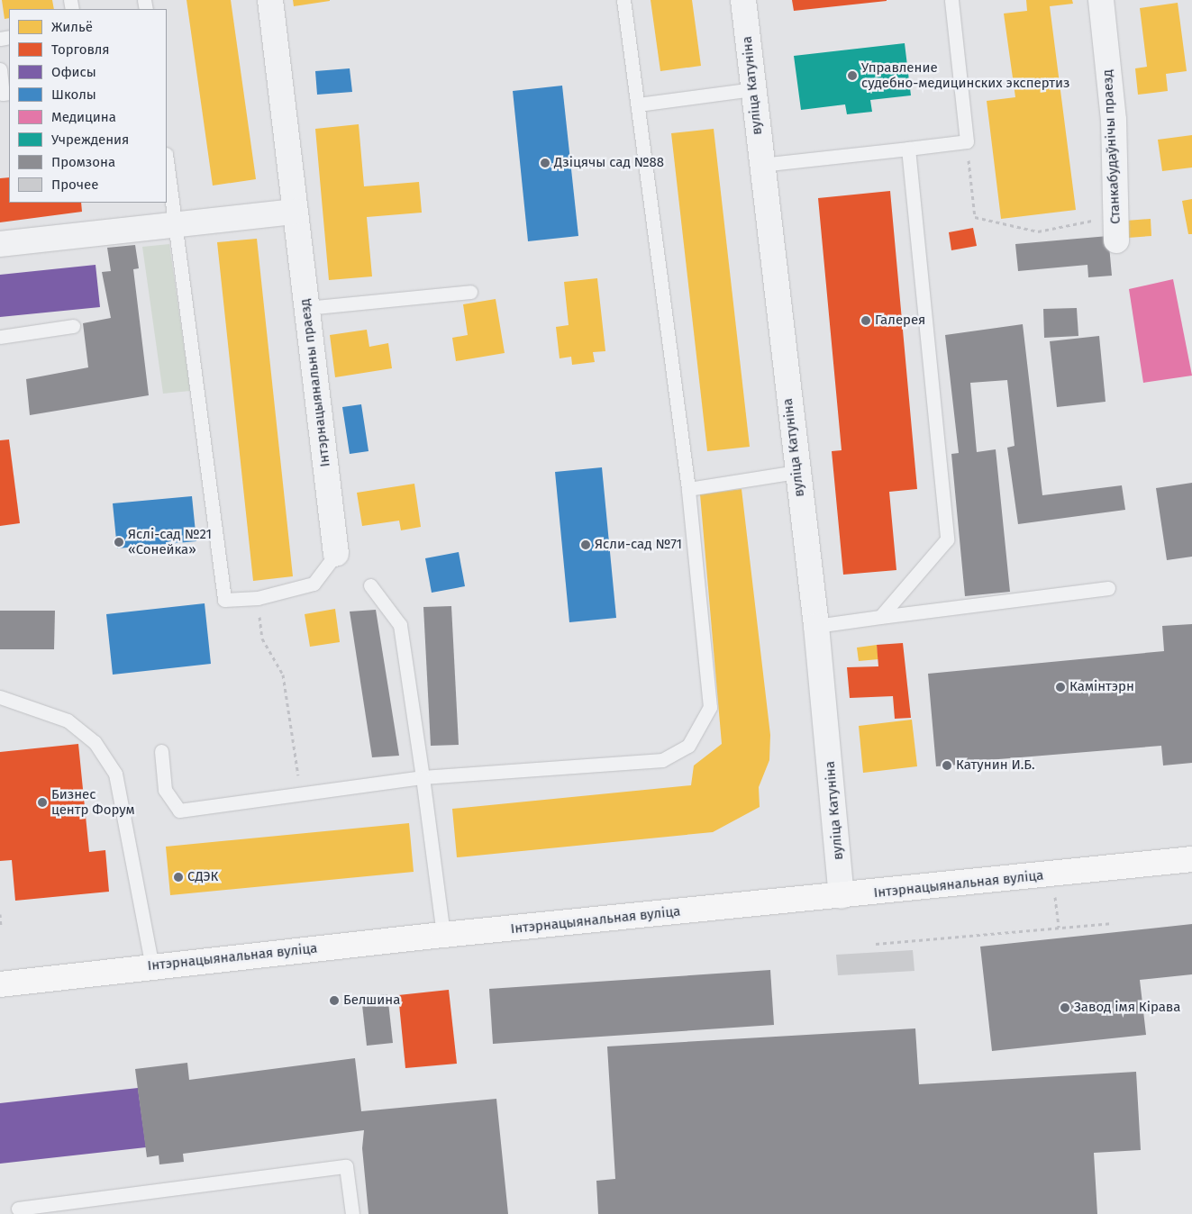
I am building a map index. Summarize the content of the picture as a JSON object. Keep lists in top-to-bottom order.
{
  "streets": {
    "main road": ["Інтэрнацыянальная вуліца"],
    "street": ["вуліца Катуніна", "Станкабудаўнічы праезд", "Інтэрнацыянальны праезд"]
  },
  "crossings": [
    ["вуліца Катуніна", "Інтэрнацыянальная вуліца"]
  ],
  "places": [
    "Управление судебно-медицинских экспертиз",
    "Дзіцячы сад №88",
    "Галерея",
    "Яслі-сад №21 «Сонейка»",
    "Ясли-сад №71",
    "Камінтэрн",
    "Катунин И.Б.",
    "Бизнес центр Форум",
    "СДЭК",
    "Белшина",
    "Завод імя Кірава"
  ],
  "legend": [
    "Жильё",
    "Торговля",
    "Офисы",
    "Школы",
    "Медицина",
    "Учреждения",
    "Промзона",
    "Прочее"
  ]
}
